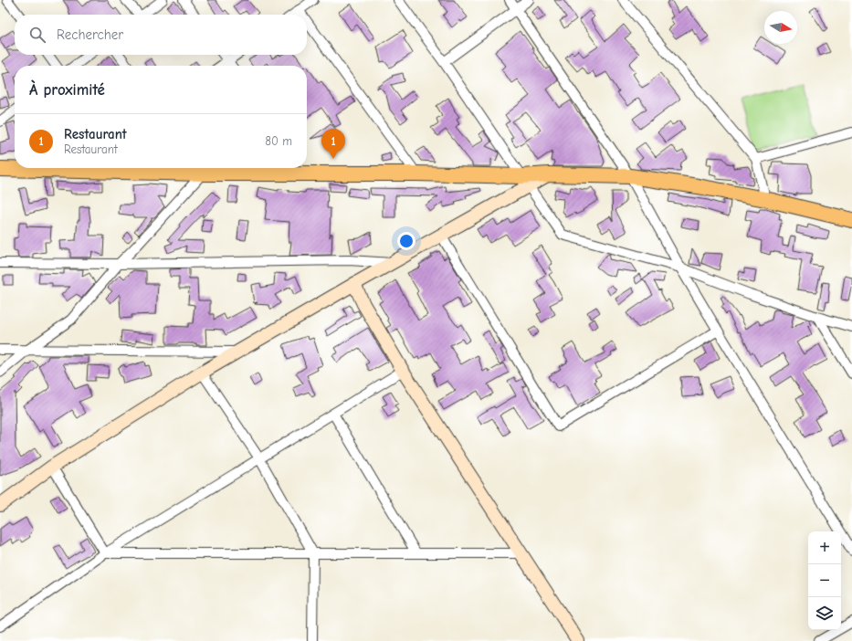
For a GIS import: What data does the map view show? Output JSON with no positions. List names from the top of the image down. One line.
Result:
{"north":"right","page":{"search":"Rechercher","heading":"À proximité","list":[{"mark":"1","name":"Restaurant","note":"Restaurant","value":"80 m"}],"pins":"1","map_buttons":["+","−"]}}
